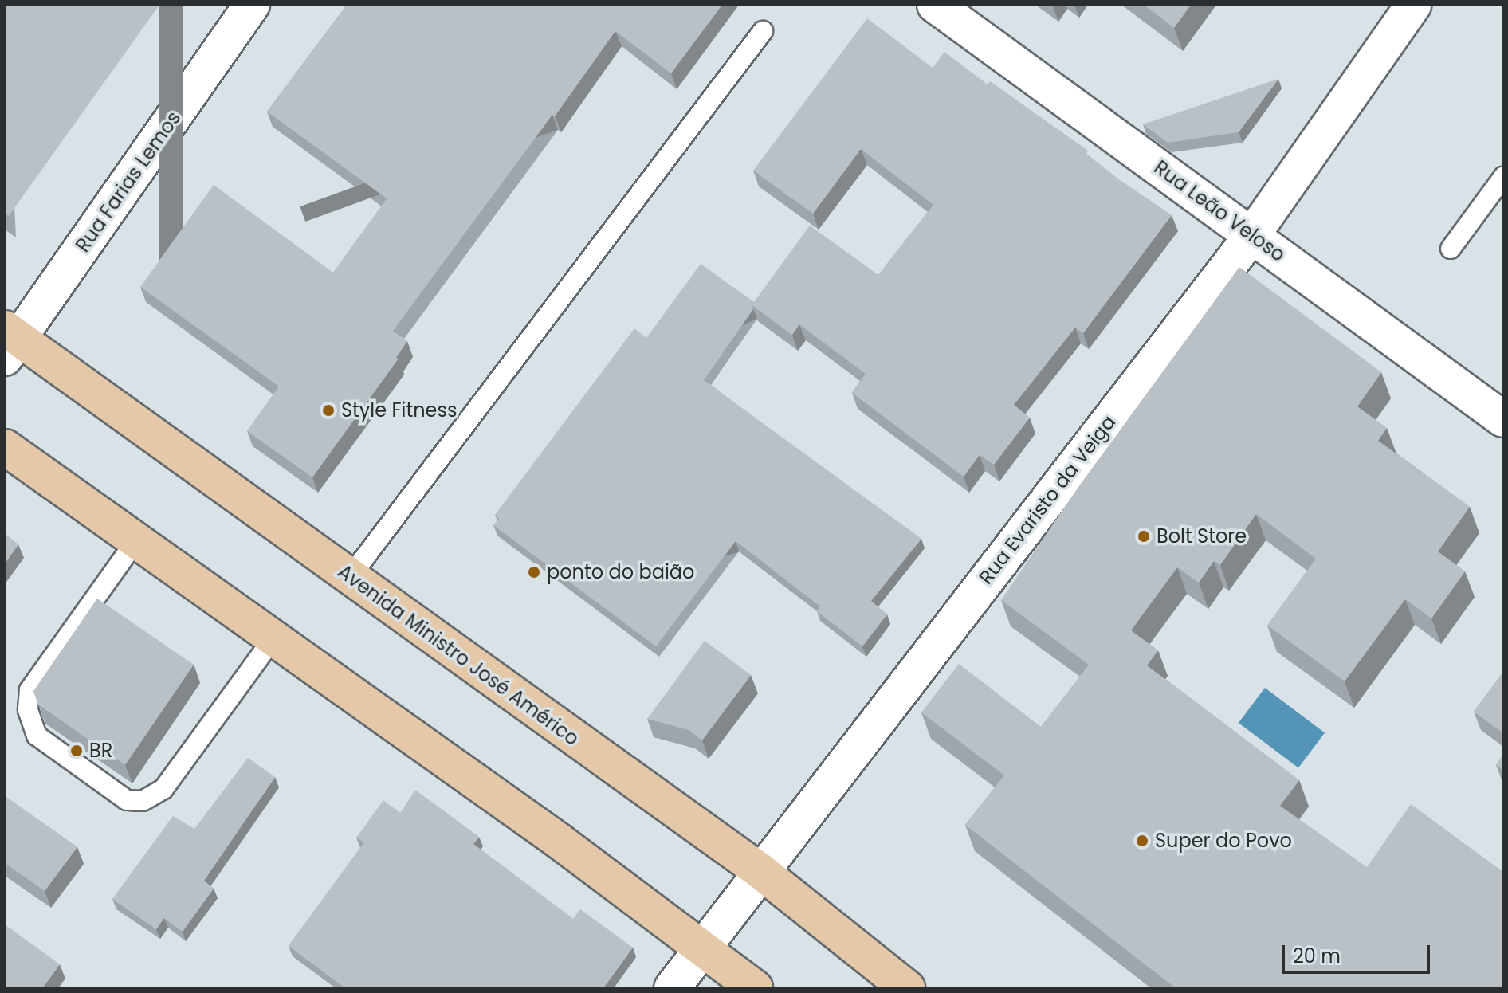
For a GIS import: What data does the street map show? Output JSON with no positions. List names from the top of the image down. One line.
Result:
{"streets":{"main road":["Avenida Ministro José Américo"],"street":["Rua Farias Lemos","Rua Leão Veloso","Rua Evaristo da Veiga"]},"crossings":[["Rua Farias Lemos","Avenida Ministro José Américo"],["Rua Leão Veloso","Rua Evaristo da Veiga"],["Rua Evaristo da Veiga","Avenida Ministro José Américo"]],"places":["Style Fitness","Bolt Store","ponto do baião","BR","Super do Povo"],"scale_bar":"20 m"}
